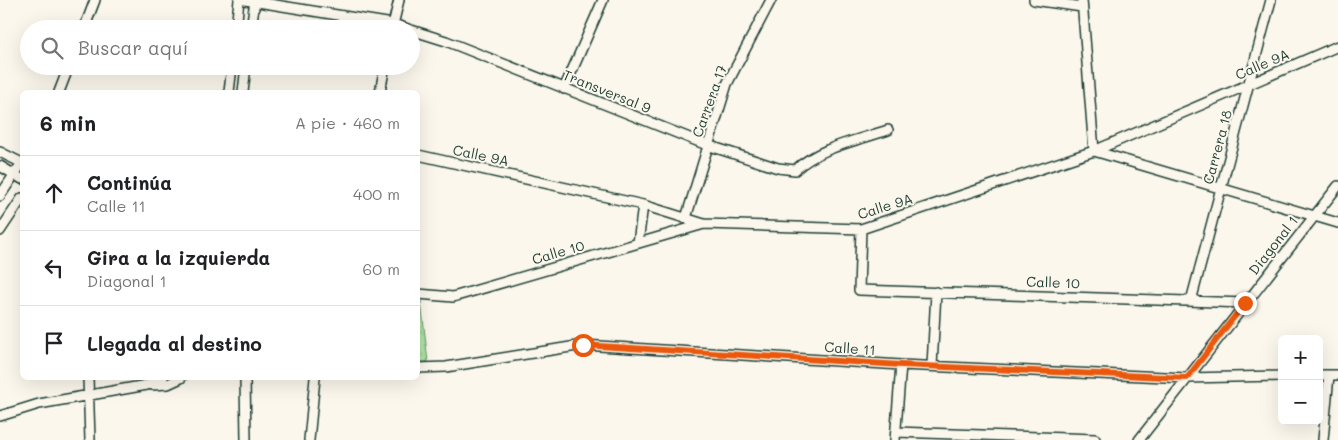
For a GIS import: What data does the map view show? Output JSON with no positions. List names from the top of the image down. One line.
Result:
{"streets":{"street":["Calle 9A","Transversal 9","Carrera 17","Carrera 18","Diagonal 1","Calle 10","Calle 11"]},"crossings":[["Calle 9A","Carrera 17"],["Calle 9A","Carrera 18"],["Calle 9A","Calle 10"],["Transversal 9","Carrera 17"],["Carrera 18","Calle 10"],["Diagonal 1","Calle 10"],["Diagonal 1","Calle 11"]],"page":{"search":"Buscar aquí","heading":["6 min","A pie · 460 m"],"list":[["Continúa","Calle 11","400 m"],["Gira a la izquierda","Diagonal 1","60 m"],"Llegada al destino"],"map_buttons":["+","−"]}}
